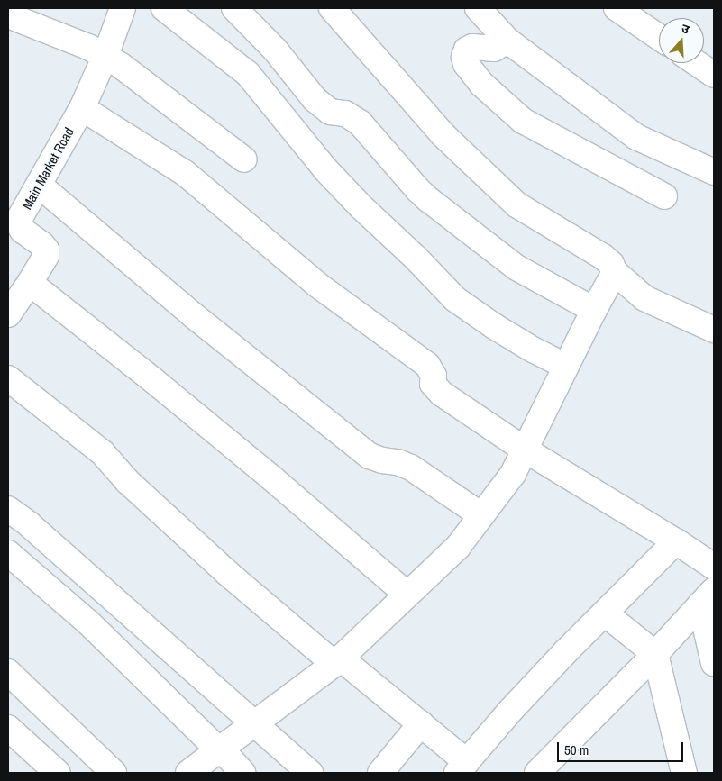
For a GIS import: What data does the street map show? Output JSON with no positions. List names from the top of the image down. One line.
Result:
{"streets":{"street":["Main Market Road"]},"scale_bar":"50 m","north":"top"}
